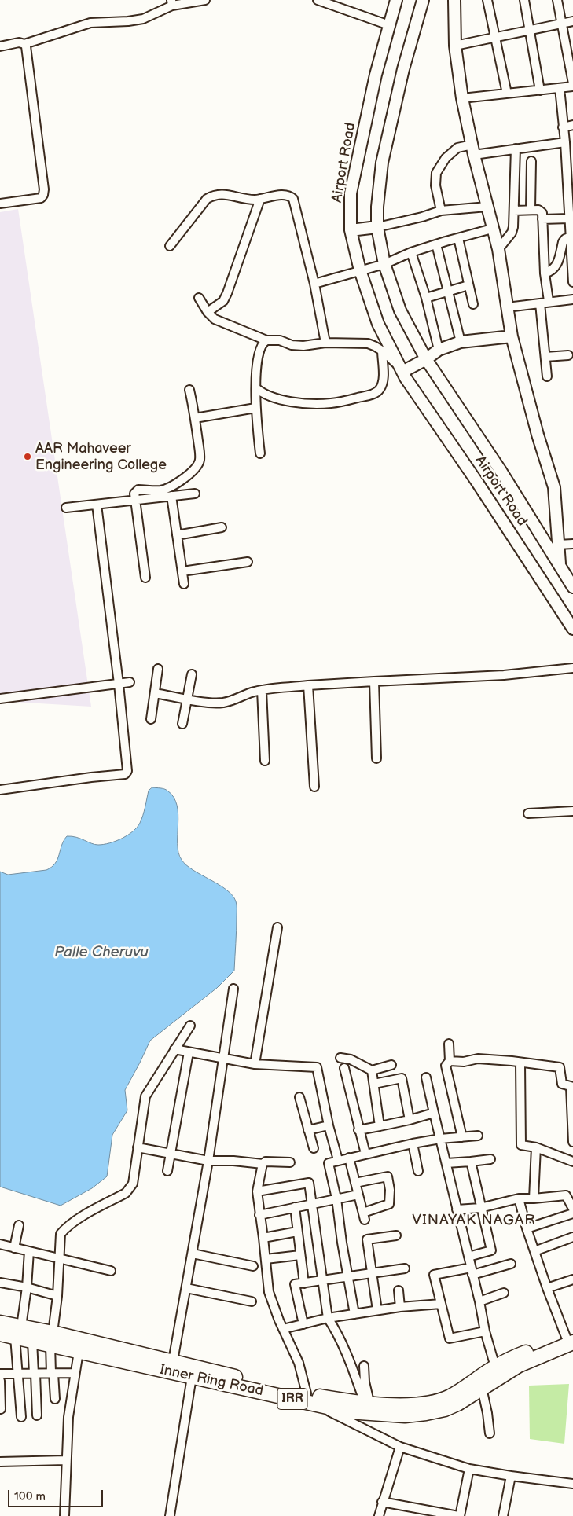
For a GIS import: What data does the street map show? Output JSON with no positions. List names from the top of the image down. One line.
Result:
{"streets":{"highway":["Inner Ring Road","IRR"],"main road":["Airport Road"]},"districts":["VINAYAK NAGAR"],"water":["Palle Cheruvu"],"places":["AAR Mahaveer Engineering College"],"scale_bar":"100 m"}
